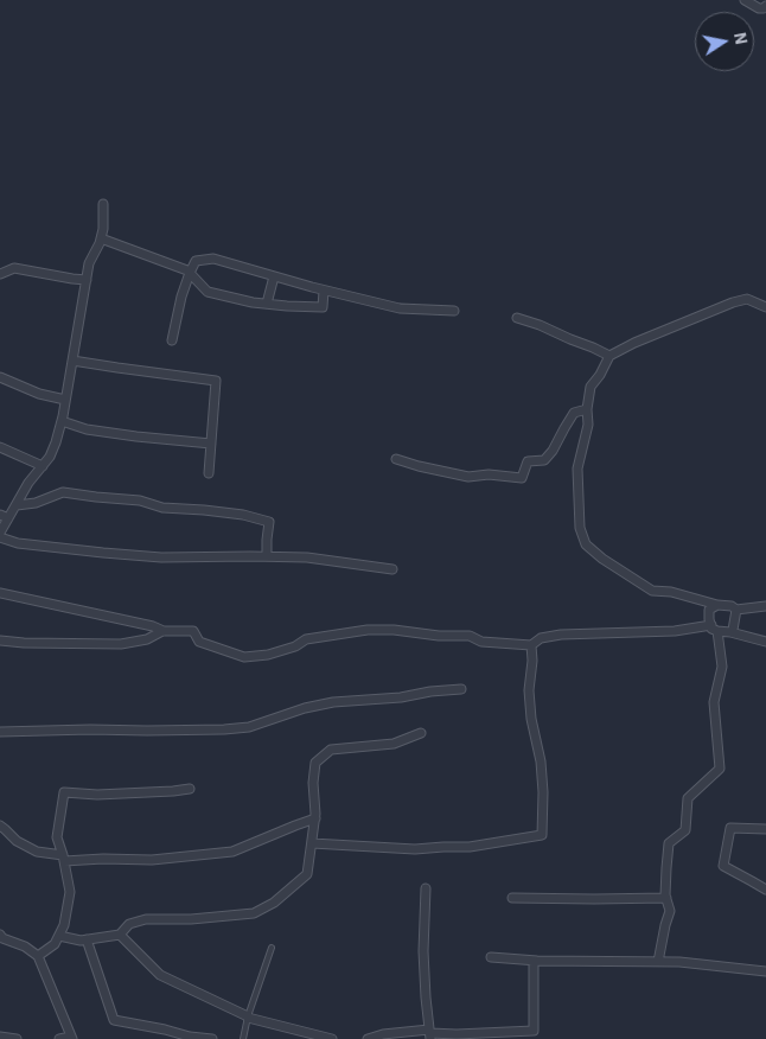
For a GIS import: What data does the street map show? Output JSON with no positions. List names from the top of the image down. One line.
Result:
{"north":"right"}
